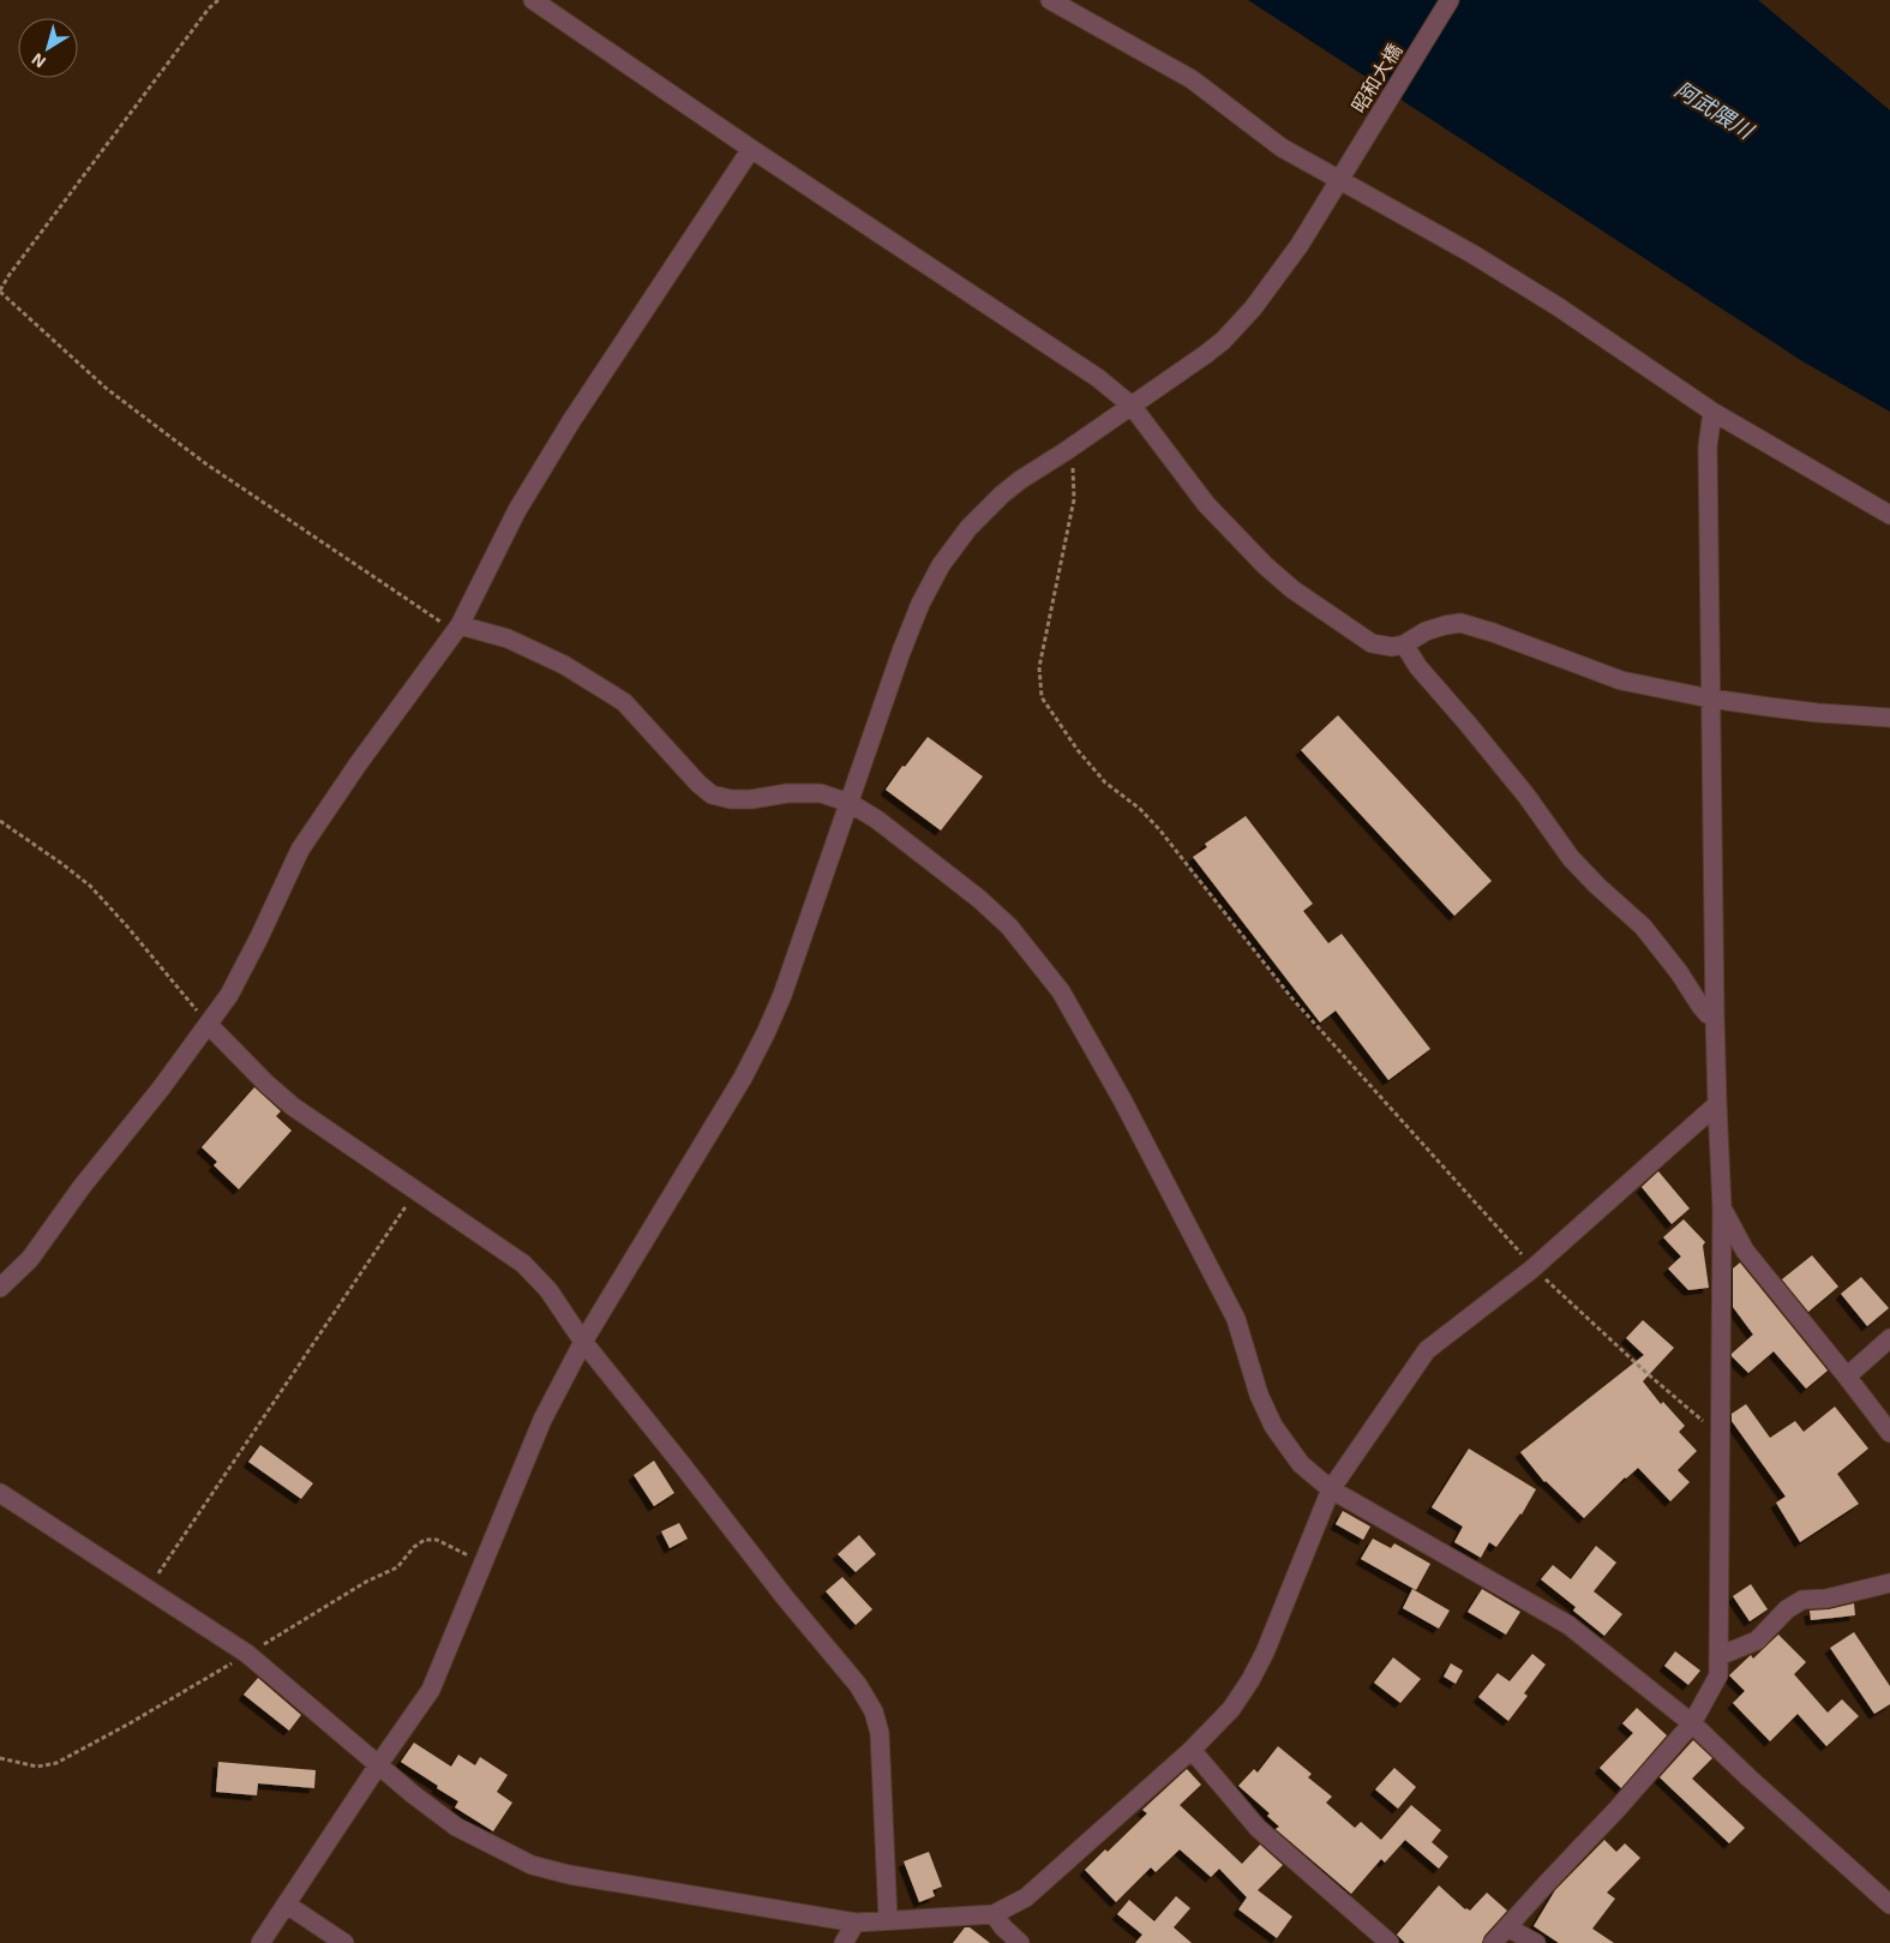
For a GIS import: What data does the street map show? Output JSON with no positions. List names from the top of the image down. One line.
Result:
{"streets":{"street":["昭和大橋"]},"water":["阿武隈川"],"north":"bottom left"}
